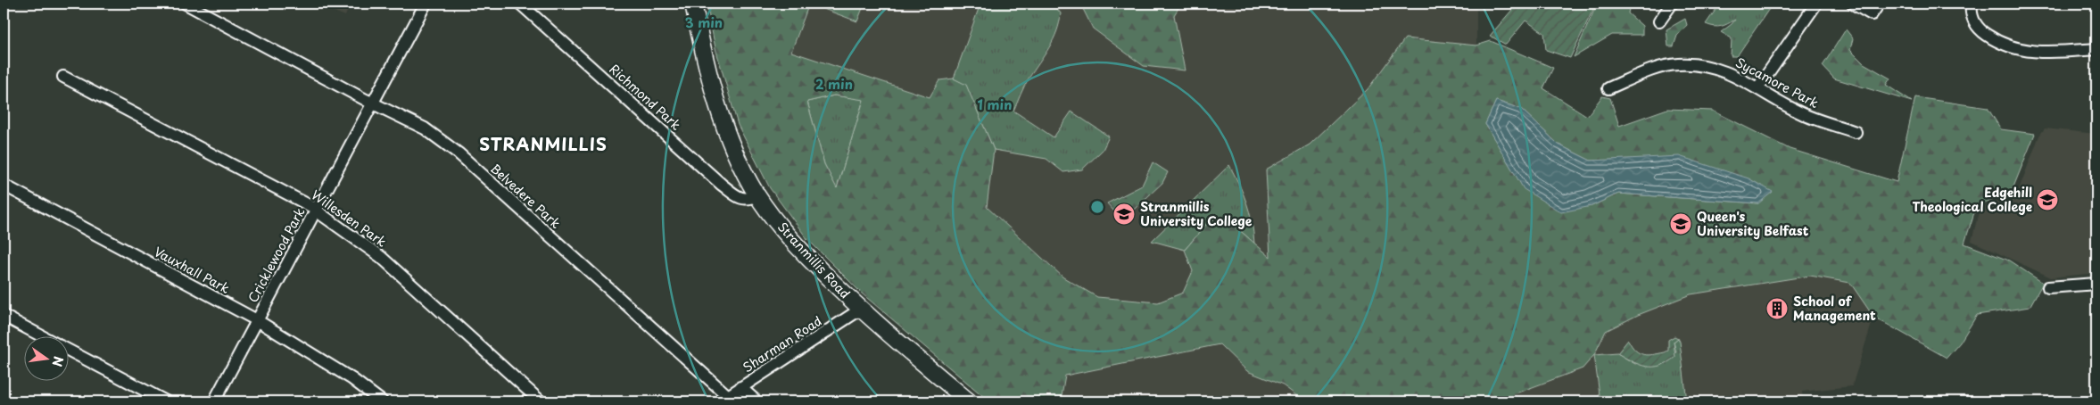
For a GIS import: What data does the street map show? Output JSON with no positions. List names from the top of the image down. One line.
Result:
{"streets":{"street":["Sycamore Park","Richmond Park","Belvedere Park","Willesden Park","Cricklewood Park","Stranmillis Road","Vauxhall Park","Sharman Road"]},"crossings":[["Richmond Park","Stranmillis Road"],["Belvedere Park","Cricklewood Park"],["Belvedere Park","Sharman Road"],["Willesden Park","Cricklewood Park"],["Cricklewood Park","Vauxhall Park"],["Stranmillis Road","Sharman Road"]],"districts":["STRANMILLIS"],"places":{"school or university":["Edgehill Theological College","Stranmillis University College","Queen's University Belfast"],"building":["School of Management"]},"north":"right","rings":["3 min","2 min","1 min"]}
